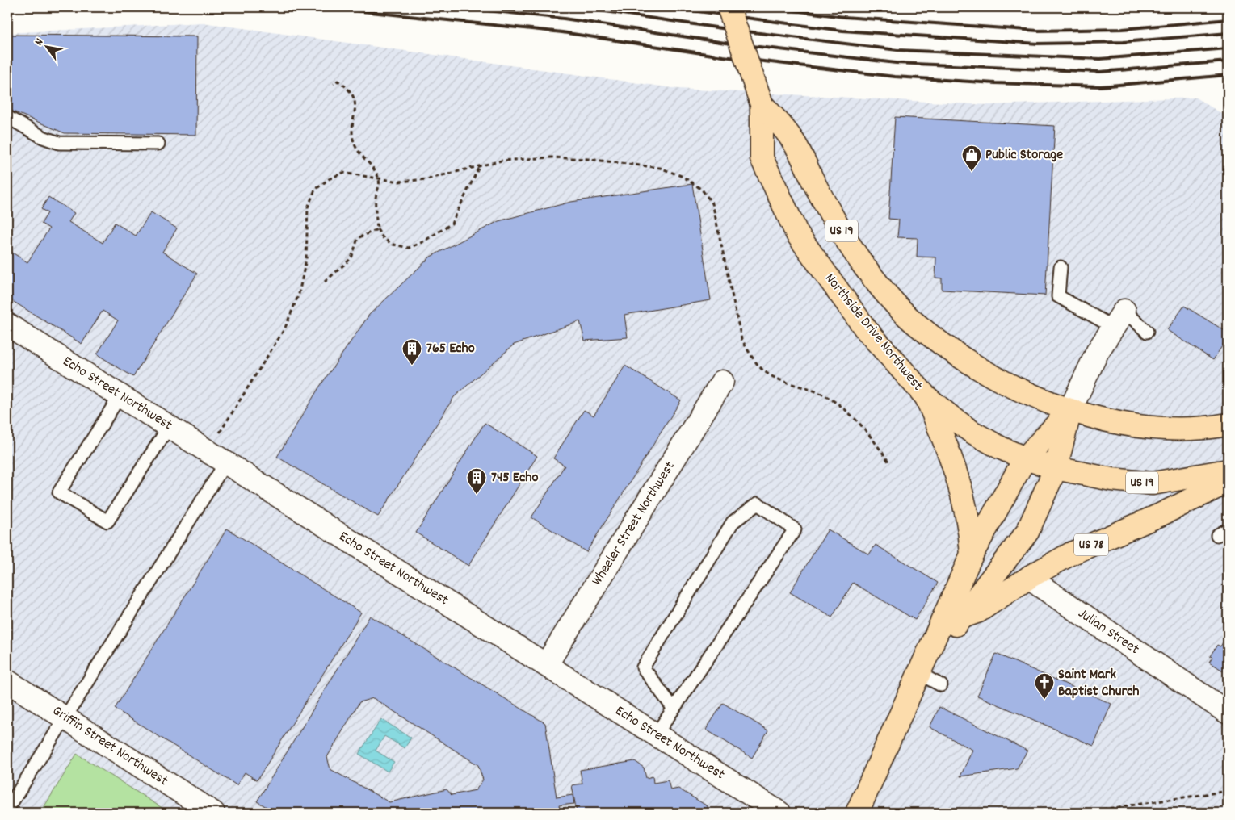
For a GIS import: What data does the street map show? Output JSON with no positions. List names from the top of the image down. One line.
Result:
{"streets":{"main road":["US 19","Northside Drive Northwest","US 78"],"street":["Echo Street Northwest","Wheeler Street Northwest","Julian Street","Griffin Street Northwest"]},"crossings":[["Echo Street Northwest","Wheeler Street Northwest"],["US 78","Julian Street"]],"places":{"shop":["Public Storage"],"building":["765 Echo","745 Echo"],"church":["Saint Mark Baptist Church"]},"north":"top left"}
